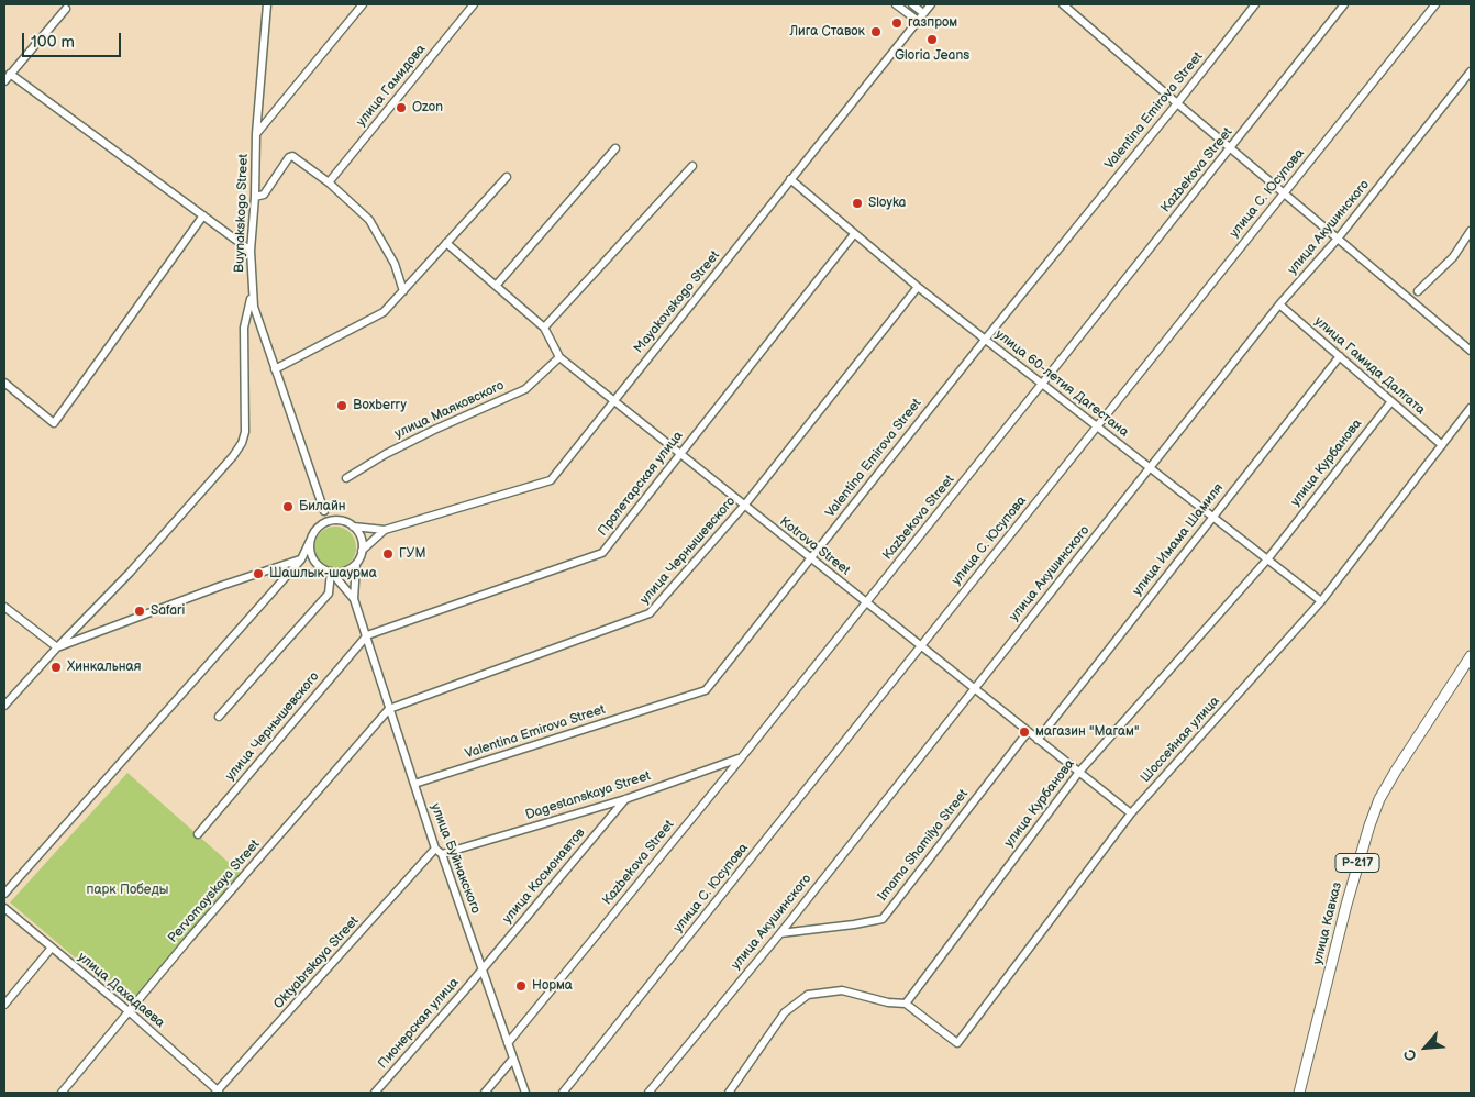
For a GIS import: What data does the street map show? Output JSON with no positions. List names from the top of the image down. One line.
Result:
{"streets":{"highway":["Р-217","улица Кавказ"],"street":["улица Гамидова","Valentina Emirova Street","Kazbekova Street","улица С. Юсупова","Buynakskogo Street","улица Акушинского","Mayakovskogo Street","улица Гамида Далгата","улица 60-летия Дагестана","улица Маяковского","улица Курбанова","Пролетарская улица","улица Имама Шамиля","Kotrova Street","улица Чернышевского","Шоссейная улица","Dagestanskaya Street","Imama Shamilya Street","улица Буйнакского","улица Космонавтов","Pervomayskaya Street","Oktyabrskaya Street","улица Дахадаева","Пионерская улица"]},"crossings":[["Valentina Emirova Street","улица 60-летия Дагестана"],["Valentina Emirova Street","Kotrova Street"],["Valentina Emirova Street","улица Буйнакского"],["Kazbekova Street","улица 60-летия Дагестана"],["Kazbekova Street","Kotrova Street"],["Kazbekova Street","Dagestanskaya Street"],["Kazbekova Street","улица Буйнакского"],["улица С. Юсупова","улица 60-летия Дагестана"],["улица С. Юсупова","Kotrova Street"],["улица Акушинского","улица Гамида Далгата"],["улица Акушинского","улица 60-летия Дагестана"],["улица Акушинского","Kotrova Street"],["улица Акушинского","Imama Shamilya Street"],["Mayakovskogo Street","улица 60-летия Дагестана"],["Mayakovskogo Street","Kotrova Street"],["улица Гамида Далгата","улица Курбанова"],["улица Гамида Далгата","улица Имама Шамиля"],["улица Гамида Далгата","Шоссейная улица"],["улица 60-летия Дагестана","улица Курбанова"],["улица 60-летия Дагестана","Пролетарская улица"],["улица 60-летия Дагестана","улица Имама Шамиля"],["улица 60-летия Дагестана","улица Чернышевского"],["улица 60-летия Дагестана","Шоссейная улица"],["улица Маяковского","Kotrova Street"],["улица Курбанова","Kotrova Street"],["улица Курбанова","Шоссейная улица"],["Пролетарская улица","Kotrova Street"],["Пролетарская улица","улица Чернышевского"],["Пролетарская улица","улица Буйнакского"],["улица Имама Шамиля","Kotrova Street"],["Kotrova Street","улица Чернышевского"],["Kotrova Street","Шоссейная улица"],["Kotrova Street","Imama Shamilya Street"],["улица Чернышевского","улица Буйнакского"],["улица Чернышевского","Pervomayskaya Street"],["Dagestanskaya Street","улица Буйнакского"],["Dagestanskaya Street","улица Космонавтов"],["улица Буйнакского","улица Космонавтов"],["улица Буйнакского","Pervomayskaya Street"],["улица Буйнакского","Oktyabrskaya Street"],["улица Буйнакского","Пионерская улица"],["улица Космонавтов","Пионерская улица"],["Pervomayskaya Street","улица Дахадаева"],["Oktyabrskaya Street","улица Дахадаева"]],"parks":["парк Победы"],"places":["газпром","Лига Ставок","Gloria Jeans","Ozon","Sloyka","Boxberry","Билайн","ГУМ","Шашлык-шаурма","Safari","Хинкальная","магазин \"Магам\"","Норма"],"scale_bar":"100 m","north":"bottom left"}
